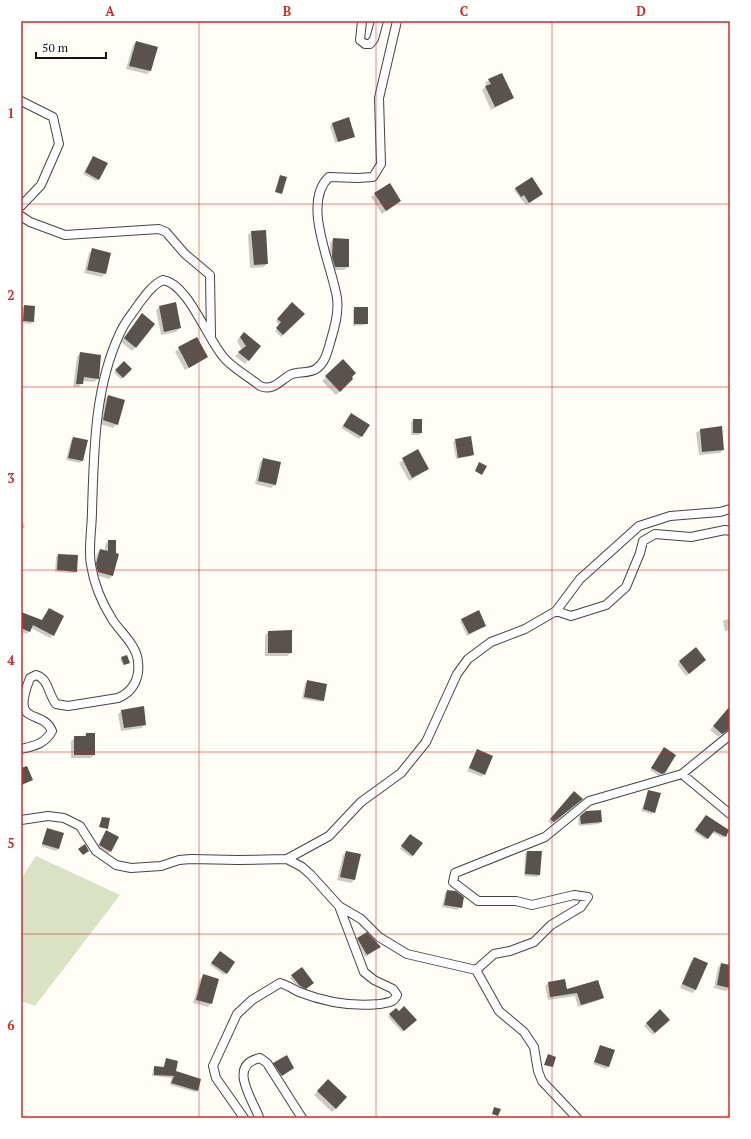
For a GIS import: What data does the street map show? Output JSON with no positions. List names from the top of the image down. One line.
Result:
{"scale_bar":"50 m","grid":{"columns":["A","B","C","D"],"rows":["1","2","3","4","5","6"]}}
